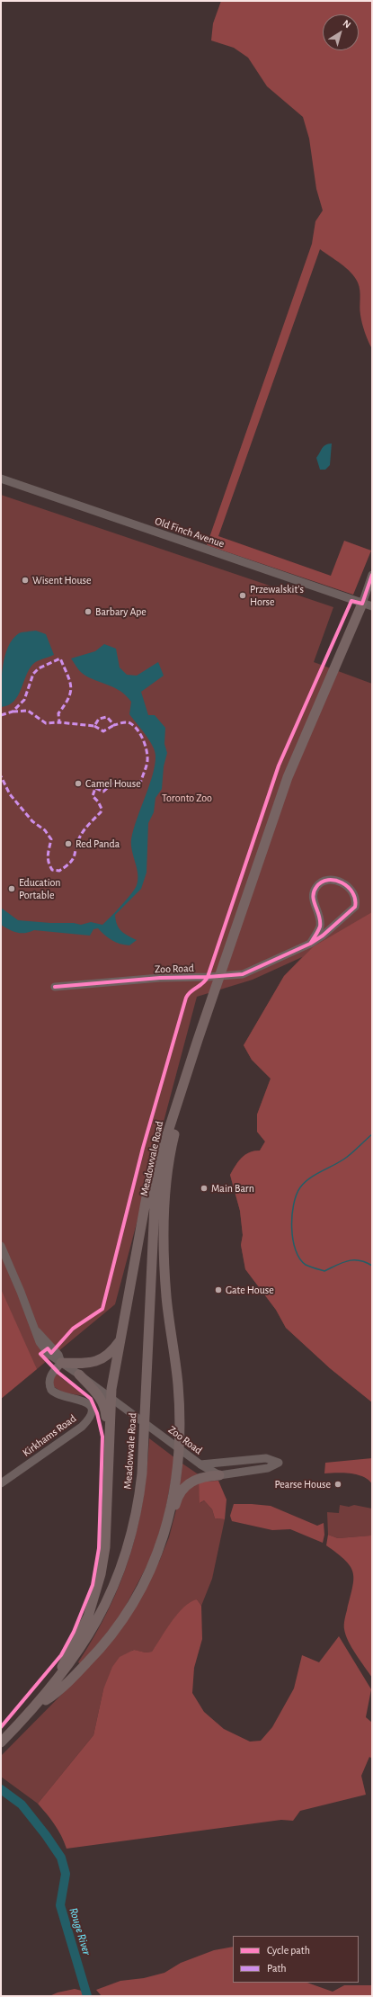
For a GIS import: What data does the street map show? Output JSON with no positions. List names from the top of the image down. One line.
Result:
{"streets":{"main road":["Meadowvale Road"],"street":["Old Finch Avenue","Zoo Road","Kirkhams Road"]},"crossings":[["Old Finch Avenue","Meadowvale Road"],["Zoo Road","Meadowvale Road"],["Zoo Road","Kirkhams Road"]],"water":["Rouge River"],"parks":["Toronto Zoo"],"places":["Wisent House","Przewalskit's Horse","Barbary Ape","Camel House","Red Panda","Education Portable","Main Barn","Gate House","Pearse House"],"legend":["Cycle path","Path"],"north":"top right"}
